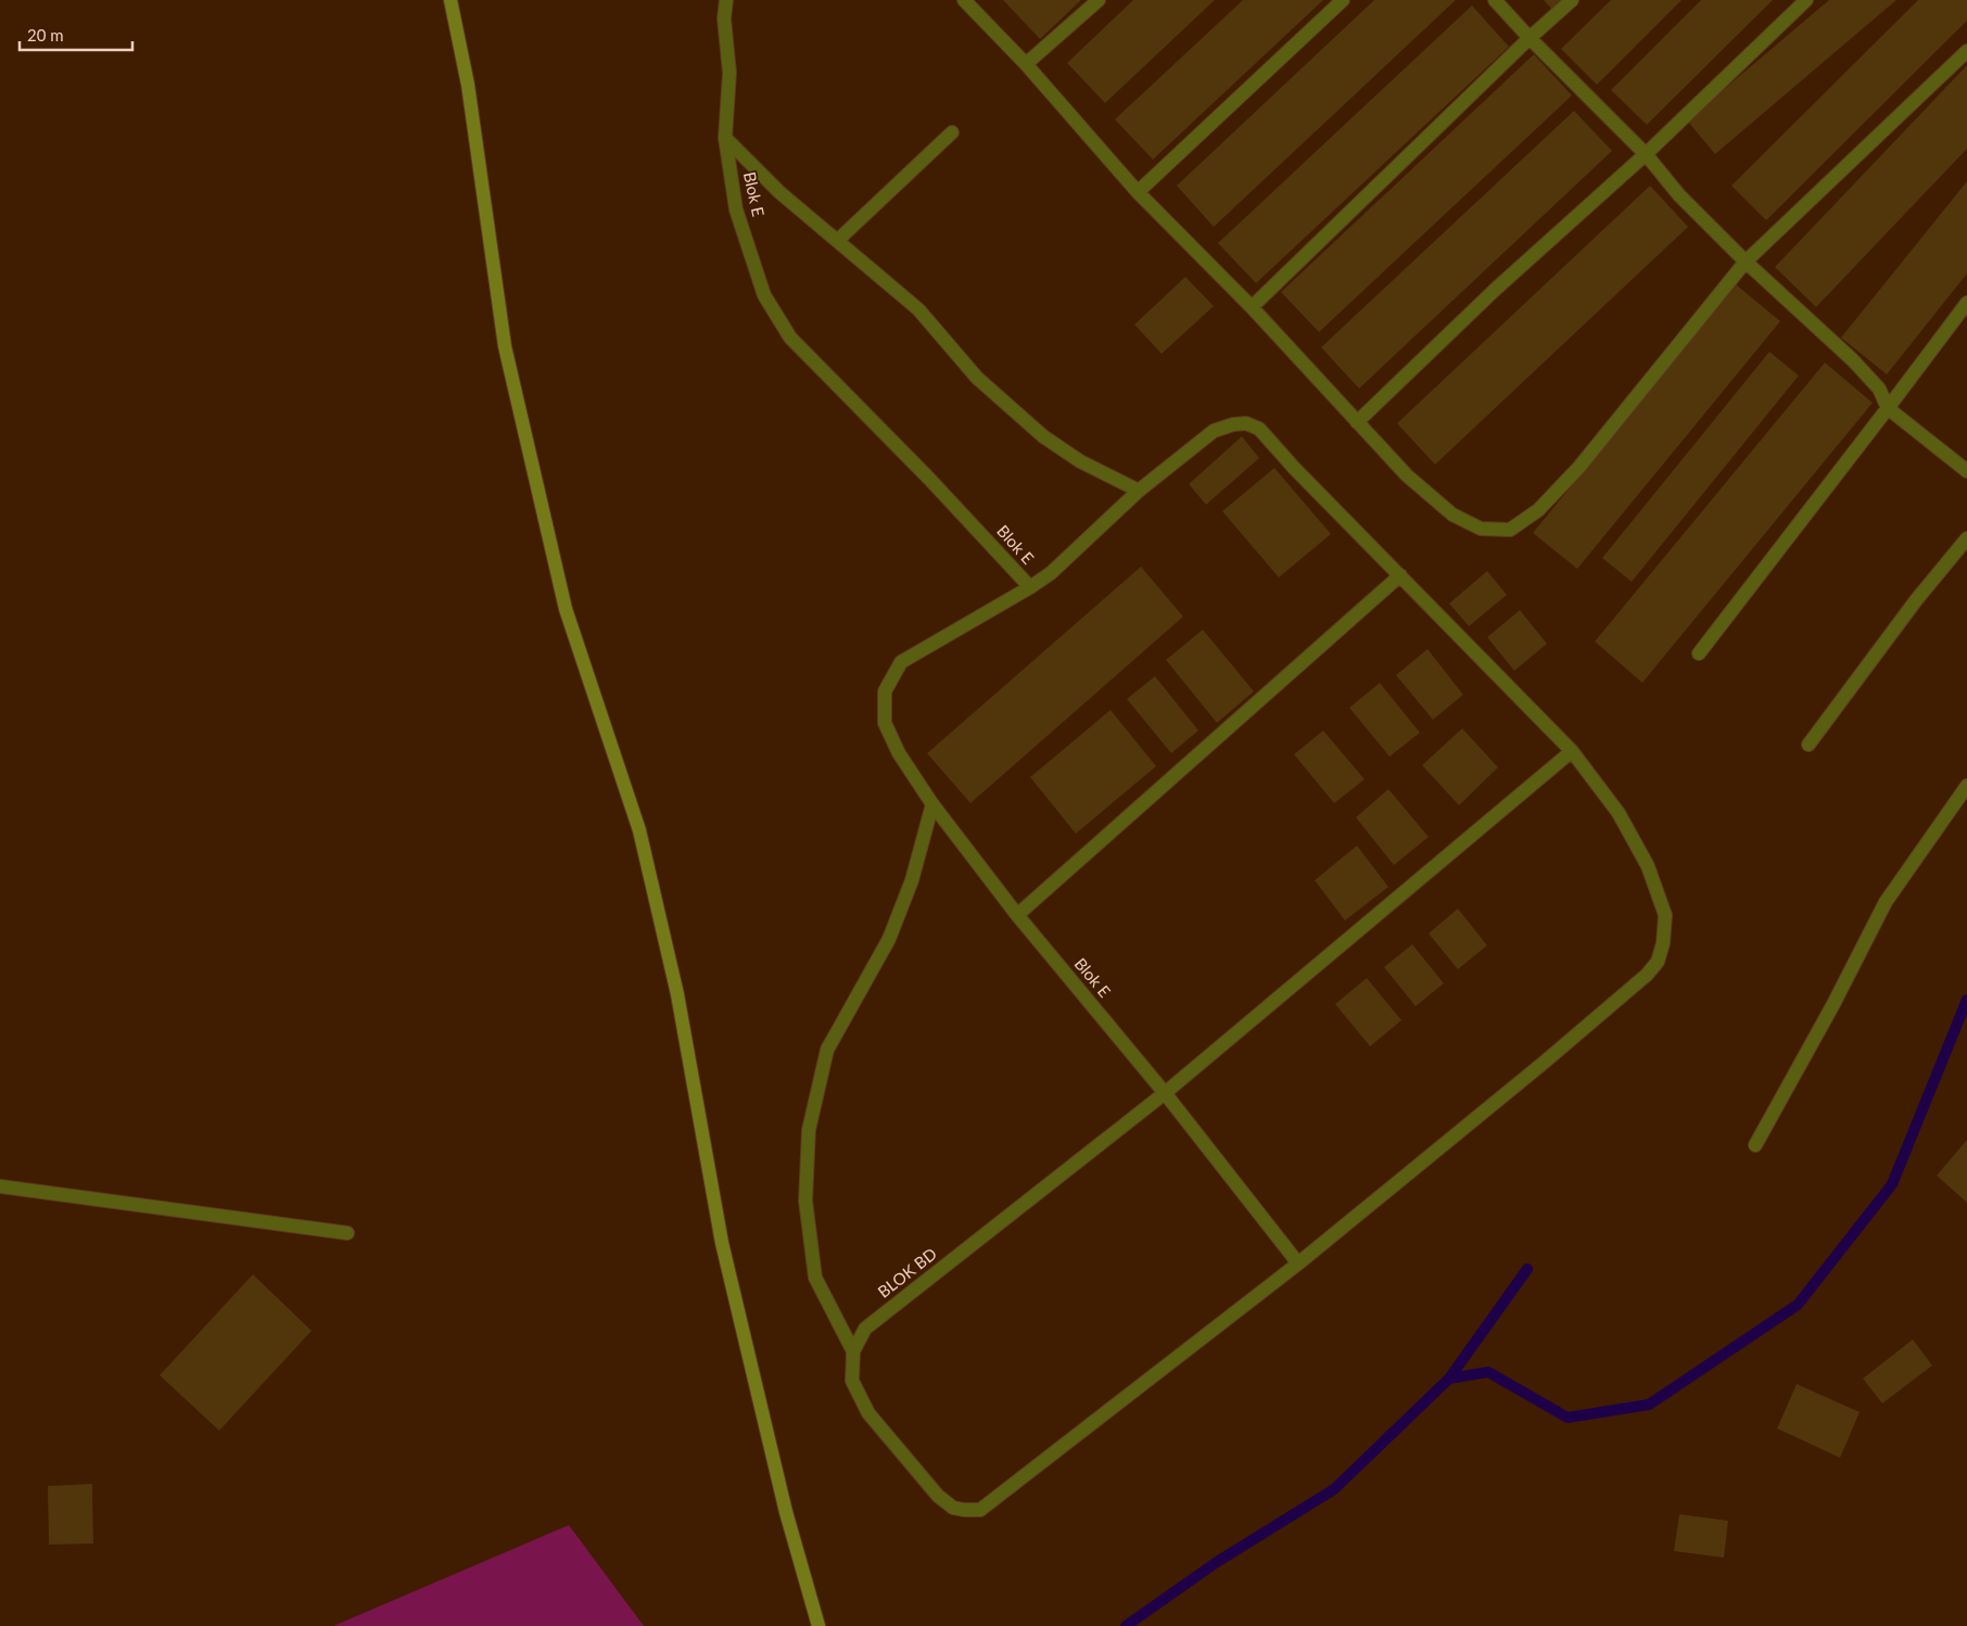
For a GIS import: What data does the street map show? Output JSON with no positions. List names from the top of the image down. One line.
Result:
{"streets":{"street":["Blok E","BLOK BD"]},"crossings":[["Blok E","BLOK BD"]],"scale_bar":"20 m"}
